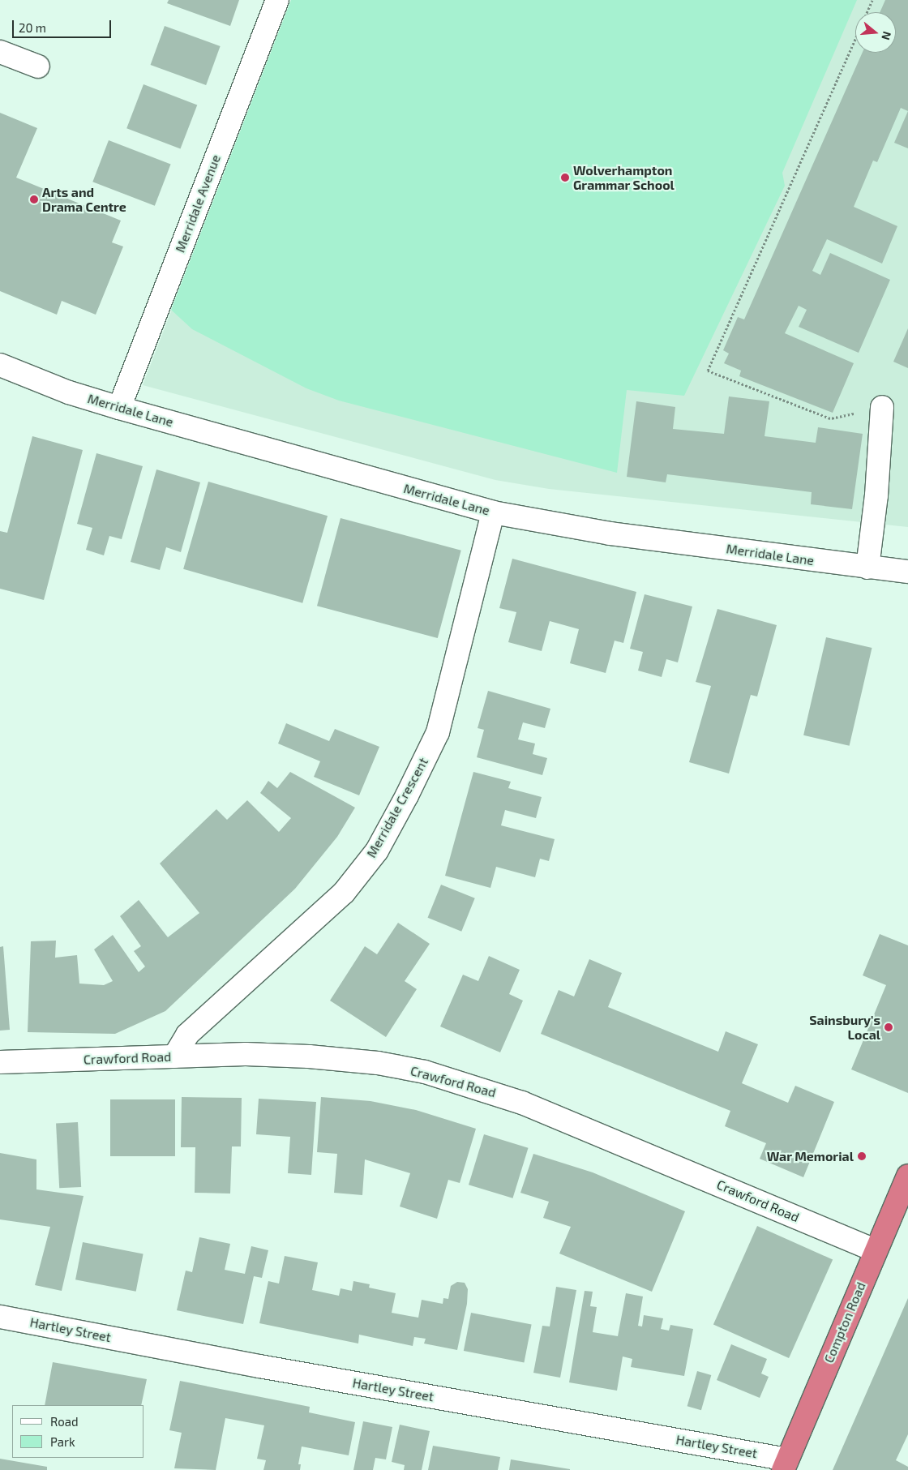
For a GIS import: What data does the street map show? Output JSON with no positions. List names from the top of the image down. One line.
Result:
{"streets":{"highway":["Compton Road"],"street":["Merridale Avenue","Merridale Lane","Merridale Crescent","Crawford Road","Hartley Street"]},"crossings":[["Merridale Avenue","Merridale Lane"],["Merridale Lane","Merridale Crescent"],["Merridale Crescent","Crawford Road"],["Crawford Road","Compton Road"],["Compton Road","Hartley Street"]],"places":["Wolverhampton Grammar School","Arts and Drama Centre","Sainsbury's Local","War Memorial"],"legend":["Road","Park"],"scale_bar":"20 m","north":"right"}
